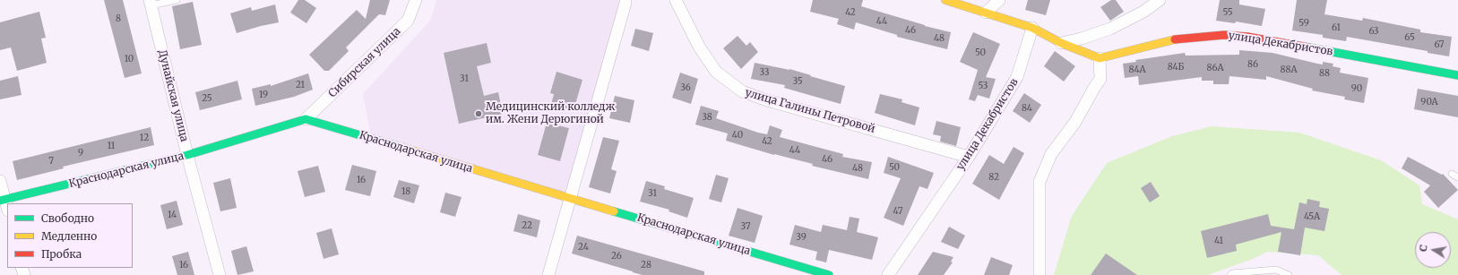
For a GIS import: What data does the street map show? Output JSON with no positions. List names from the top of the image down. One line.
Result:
{"streets":{"street":["улица Декабристов","Сибирская улица","Дунайская улица","улица Галины Петровой","Краснодарская улица"]},"crossings":[["улица Декабристов","улица Галины Петровой"],["Сибирская улица","Краснодарская улица"],["Дунайская улица","Краснодарская улица"]],"places":["Медицинский колледж им. Жени Дерюгиной"],"house_numbers":["42","55","8","44","59","61","46","63","65","48","67","50","10","86","84Б","86А","84А","88А","33","88","31","35","21","53","36","90","19","25","90А","84","38","40","12","42","11","44","9","46","7","50","48","82","16","18","31","47","14","45А","22","37","39","41","24","26","16","28"],"legend":["Свободно","Медленно","Пробка"],"north":"left"}
